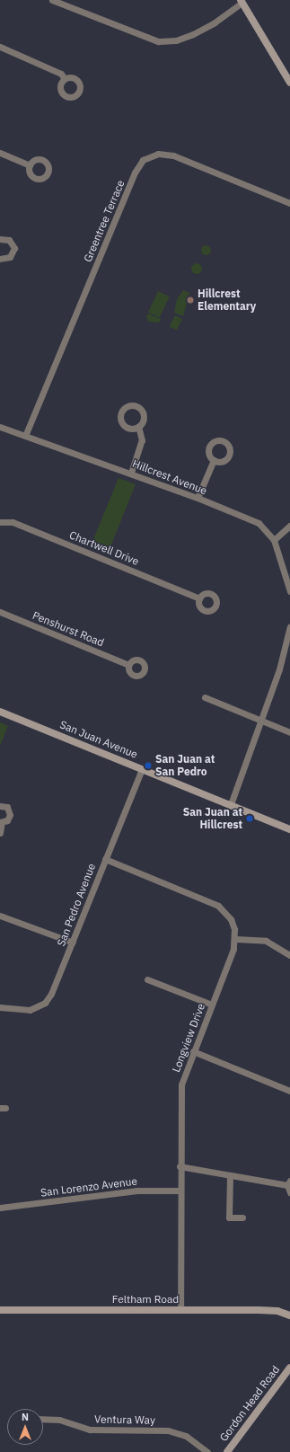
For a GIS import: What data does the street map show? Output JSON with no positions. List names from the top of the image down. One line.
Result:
{"streets":{"street":["Greentree Terrace","Hillcrest Avenue","Chartwell Drive","Penshurst Road","San Juan Avenue","San Pedro Avenue","Longview Drive","San Lorenzo Avenue","Feltham Road","Gordon Head Road","Ventura Way"]},"crossings":[["Greentree Terrace","Hillcrest Avenue"],["San Juan Avenue","San Pedro Avenue"],["Longview Drive","San Lorenzo Avenue"],["Longview Drive","Feltham Road"]],"places":["Hillcrest Elementary","San Juan at San Pedro","San Juan at Hillcrest"],"north":"top"}
